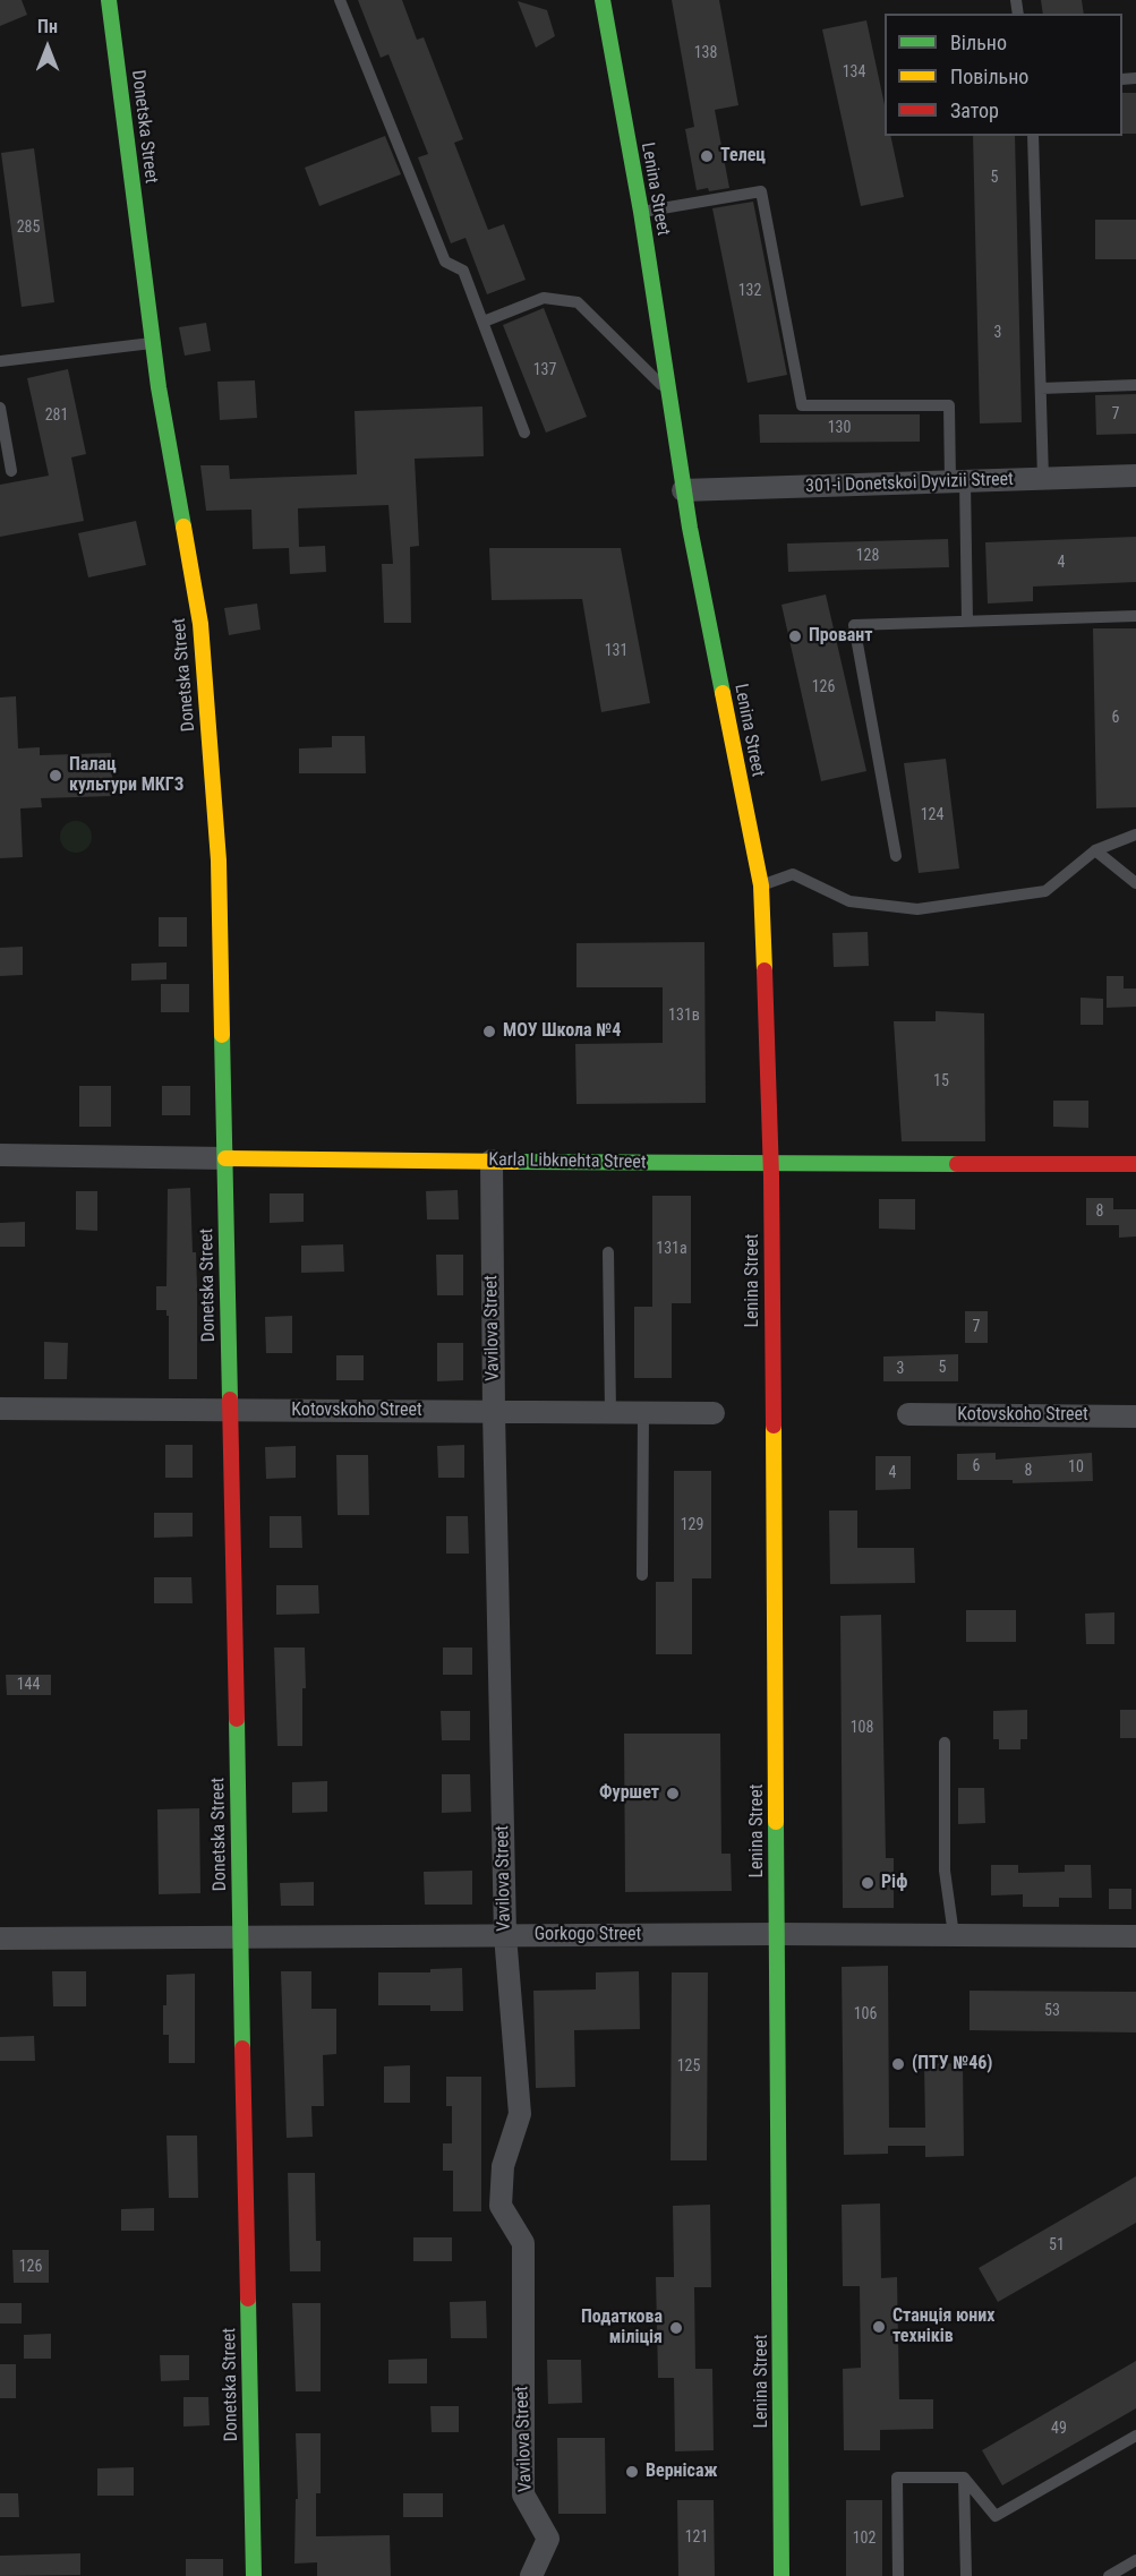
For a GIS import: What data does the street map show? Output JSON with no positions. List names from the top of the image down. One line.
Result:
{"streets":{"street":["Donetska Street","Lenina Street","301-i Donetskoi Dyvizii Street","Karla Libknehta Street","Vavilova Street","Kotovskoho Street","Gorkogo Street"]},"crossings":[["Donetska Street","Karla Libknehta Street"],["Donetska Street","Kotovskoho Street"],["Donetska Street","Gorkogo Street"],["Lenina Street","301-i Donetskoi Dyvizii Street"],["Lenina Street","Karla Libknehta Street"],["Lenina Street","Gorkogo Street"],["Karla Libknehta Street","Vavilova Street"],["Vavilova Street","Kotovskoho Street"],["Vavilova Street","Gorkogo Street"]],"places":["Телец","Провант","Палац культури МКГЗ","МОУ Школа №4","Фуршет","Ріф","(ПТУ №46)","Станція юних техніків","Податкова міліція","Вернісаж"],"house_numbers":["138","134","5","285","132","3","137","7","281","130","128","4","131","126","6","124","131в","15","8","131а","7","5","3","6","10","8","4","129","144","108","53","106","125","51","126","49","121","102"],"legend":["Вільно","Повільно","Затор"],"north":"top"}
